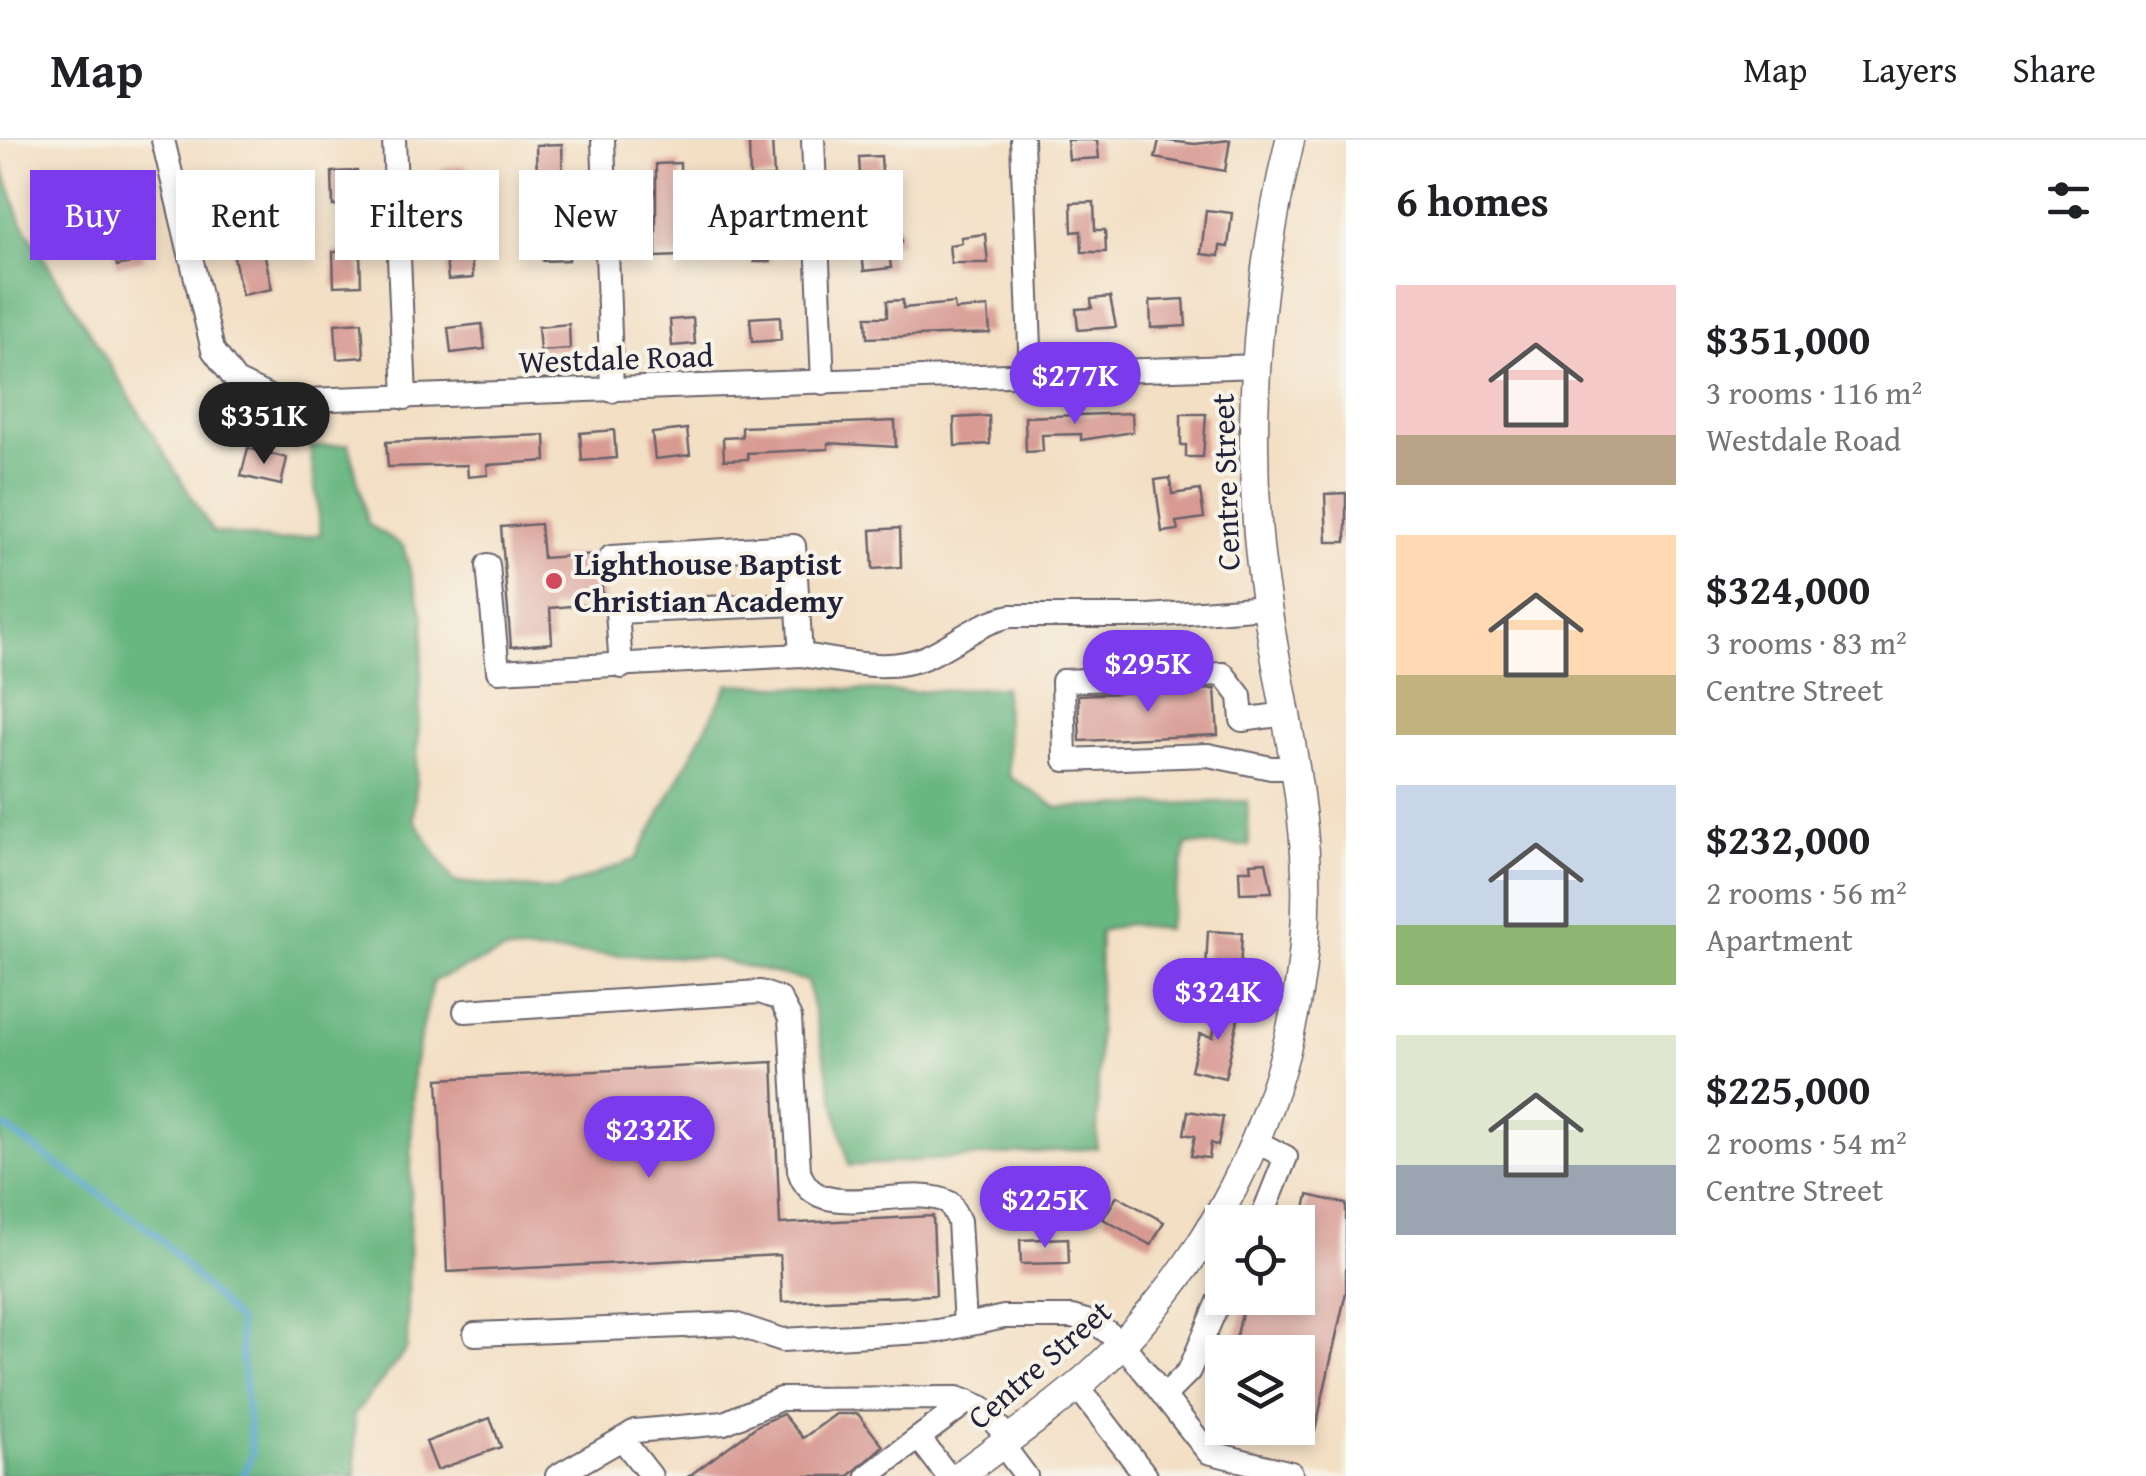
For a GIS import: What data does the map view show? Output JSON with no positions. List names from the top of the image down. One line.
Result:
{"streets":{"main road":["Centre Street"],"street":["Westdale Road"]},"crossings":[["Westdale Road","Centre Street"]],"places":["Lighthouse Baptist Christian Academy"],"page":{"header":"Map","nav":["Map","Layers","Share"],"heading":"6 homes","chip":["Buy","Rent","Filters","New","Apartment"],"list":[{"name":"$351,000","note":"3 rooms · 116 m² · Westdale Road"},{"name":"$324,000","note":"3 rooms · 83 m² · Centre Street"},{"name":"$232,000","note":"2 rooms · 56 m² · Apartment"},{"name":"$225,000","note":"2 rooms · 54 m² · Centre Street"}],"price":["$277K","$351K","$295K","$324K","$232K","$225K"]}}
